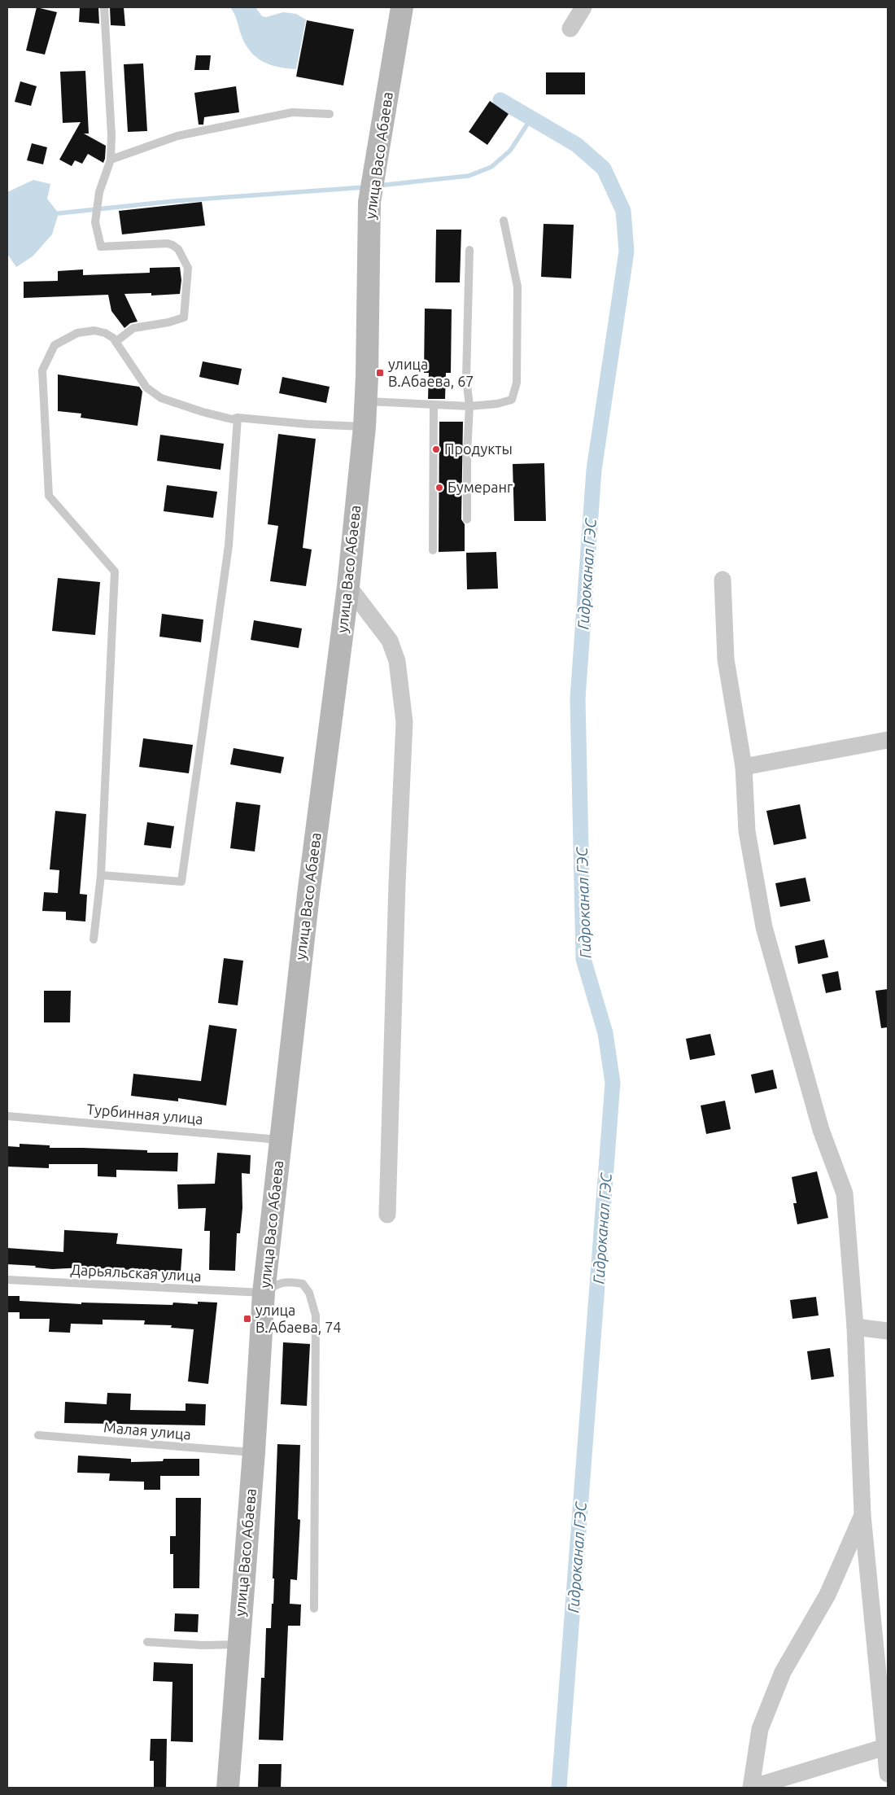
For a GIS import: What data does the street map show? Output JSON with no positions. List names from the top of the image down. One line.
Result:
{"streets":{"main road":["улица Васо Абаева"],"lane":["Турбинная улица","Дарьяльская улица","Малая улица"]},"crossings":[["улица Васо Абаева","Турбинная улица"],["улица Васо Абаева","Дарьяльская улица"],["улица Васо Абаева","Малая улица"]],"water":["Гидроканал ГЭС"],"places":{"transit":["улица В.Абаева, 67","улица В.Абаева, 74"],"other":["Продукты","Бумеранг"]}}
